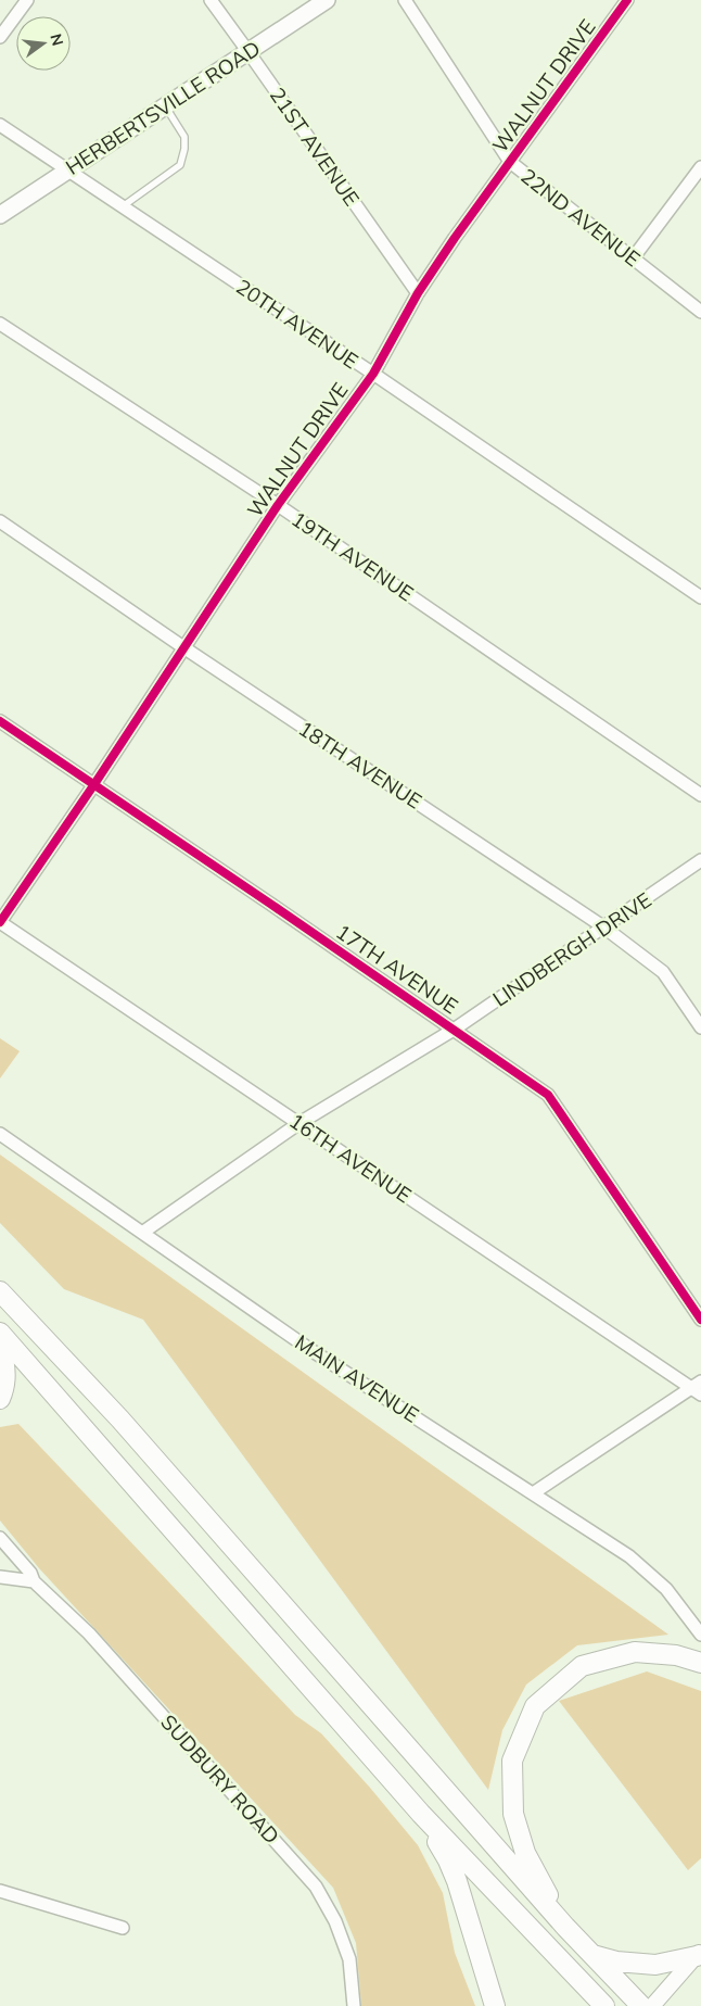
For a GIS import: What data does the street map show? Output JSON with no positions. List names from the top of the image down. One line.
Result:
{"streets":{"main road":["HERBERTSVILLE ROAD"],"street":["WALNUT DRIVE","21ST AVENUE","22ND AVENUE","20TH AVENUE","19TH AVENUE","18TH AVENUE","LINDBERGH DRIVE","17TH AVENUE","16TH AVENUE","MAIN AVENUE","SUDBURY ROAD"]},"crossings":[["WALNUT DRIVE","21ST AVENUE"],["WALNUT DRIVE","22ND AVENUE"],["WALNUT DRIVE","20TH AVENUE"],["WALNUT DRIVE","19TH AVENUE"],["WALNUT DRIVE","18TH AVENUE"],["WALNUT DRIVE","17TH AVENUE"],["WALNUT DRIVE","16TH AVENUE"],["HERBERTSVILLE ROAD","21ST AVENUE"],["HERBERTSVILLE ROAD","20TH AVENUE"],["18TH AVENUE","LINDBERGH DRIVE"],["LINDBERGH DRIVE","17TH AVENUE"],["LINDBERGH DRIVE","16TH AVENUE"],["LINDBERGH DRIVE","MAIN AVENUE"]],"north":"right"}
